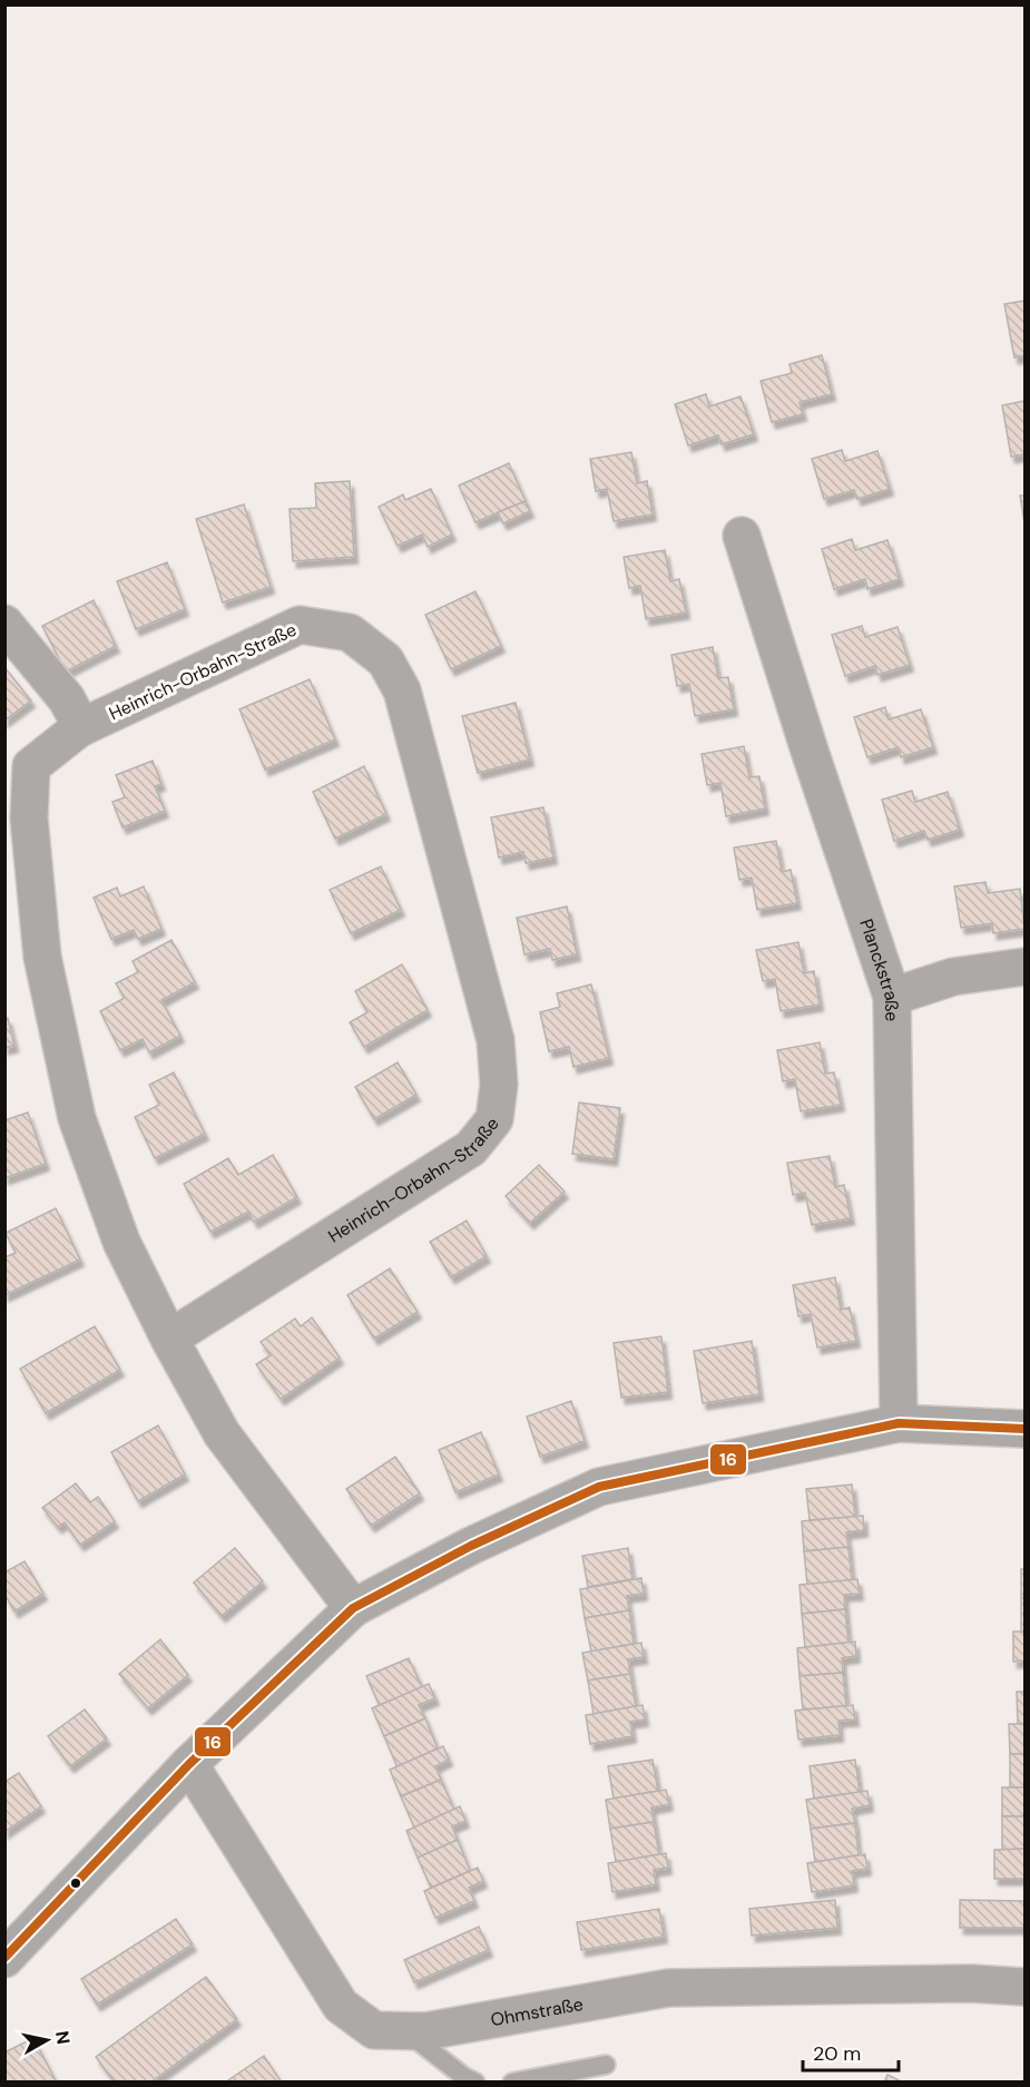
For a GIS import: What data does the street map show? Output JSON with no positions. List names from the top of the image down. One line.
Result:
{"streets":{"street":["Heinrich-Orbahn-Straße","Planckstraße","Ohmstraße"]},"lines":["transit line 16"],"scale_bar":"20 m","north":"right"}
